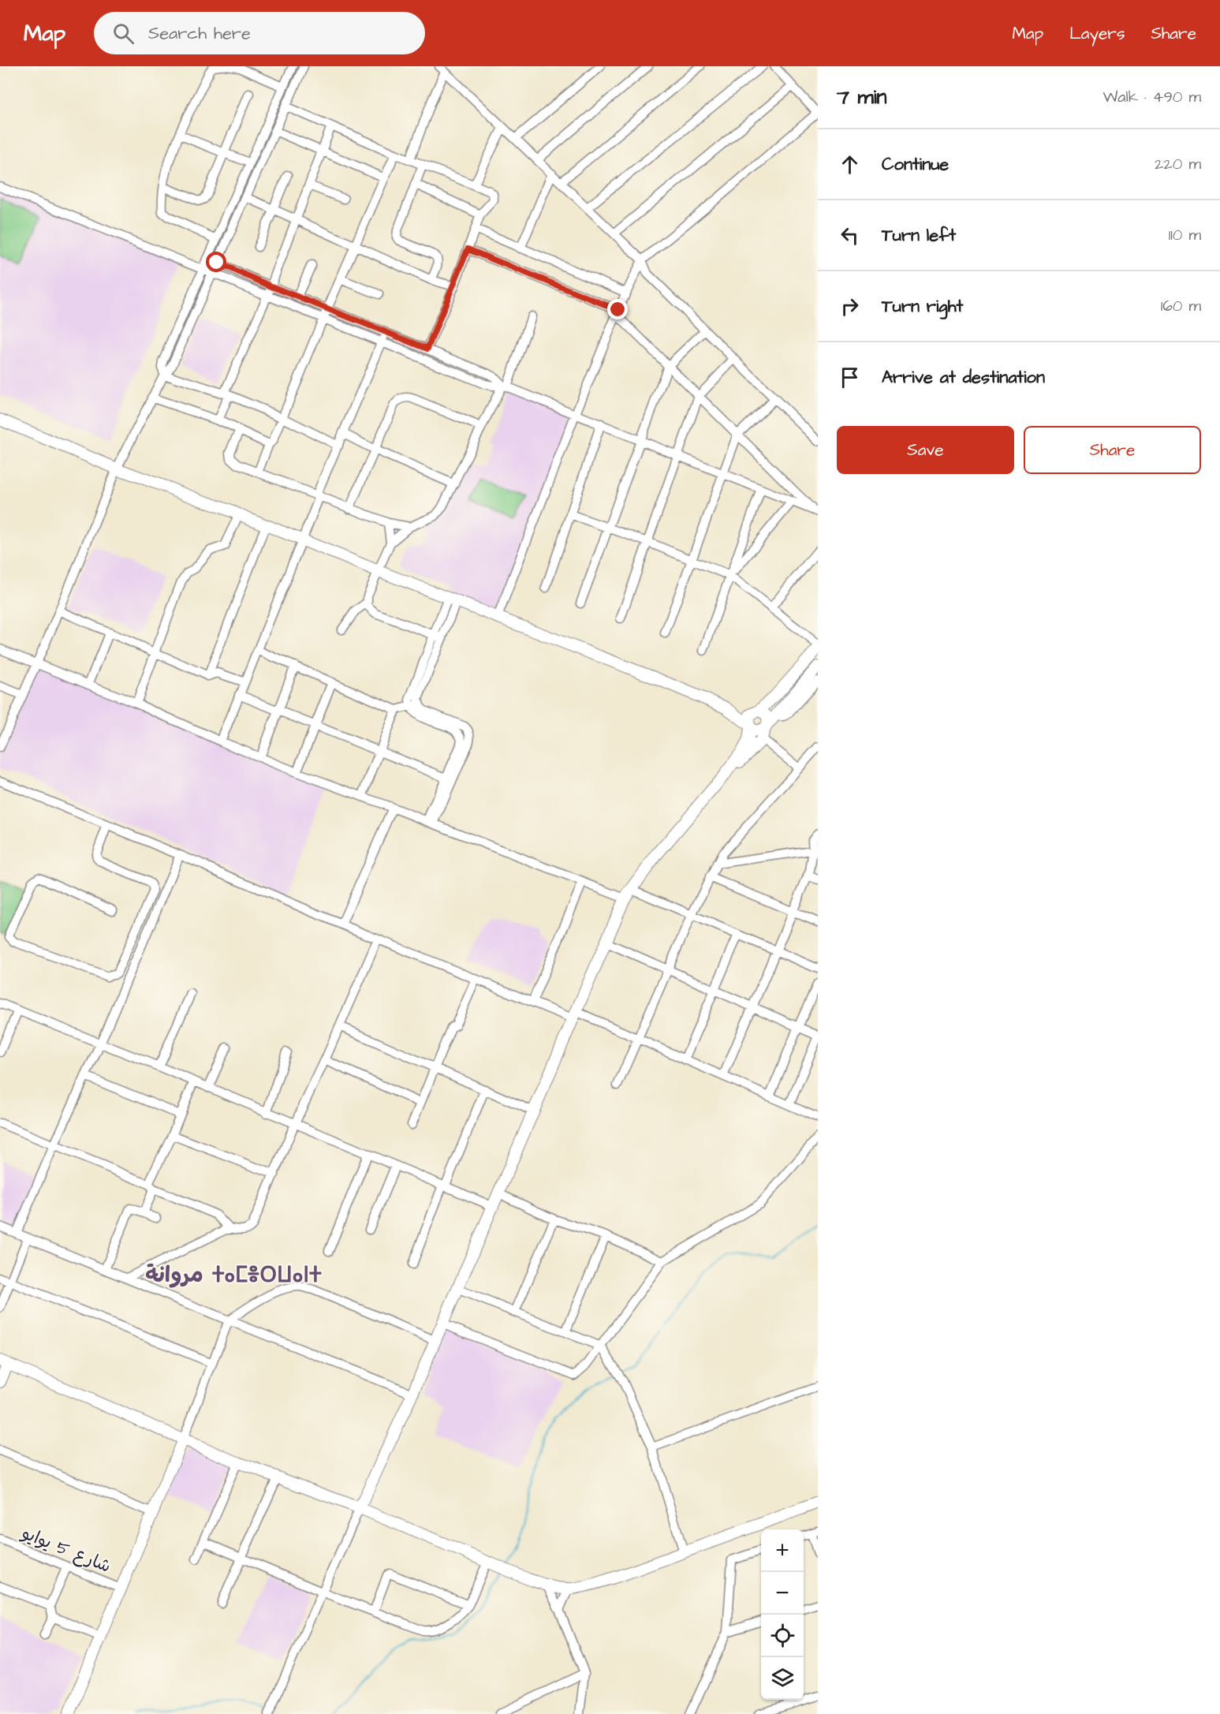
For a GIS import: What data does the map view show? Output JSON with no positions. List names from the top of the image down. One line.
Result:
{"streets":{"street":["شارع 5 يوايو"]},"districts":["مروانة ⵜⴰⵎⴻⵔⵡⴰⵏⵜ"],"page":{"header":"Map","search":"Search here","nav":["Map","Layers","Share"],"heading":["7 min","Walk · 490 m"],"list":[["Continue","220 m"],["Turn left","110 m"],["Turn right","160 m"],"Arrive at destination"],"buttons":["Save","Share"],"map_buttons":["+","−"]}}
